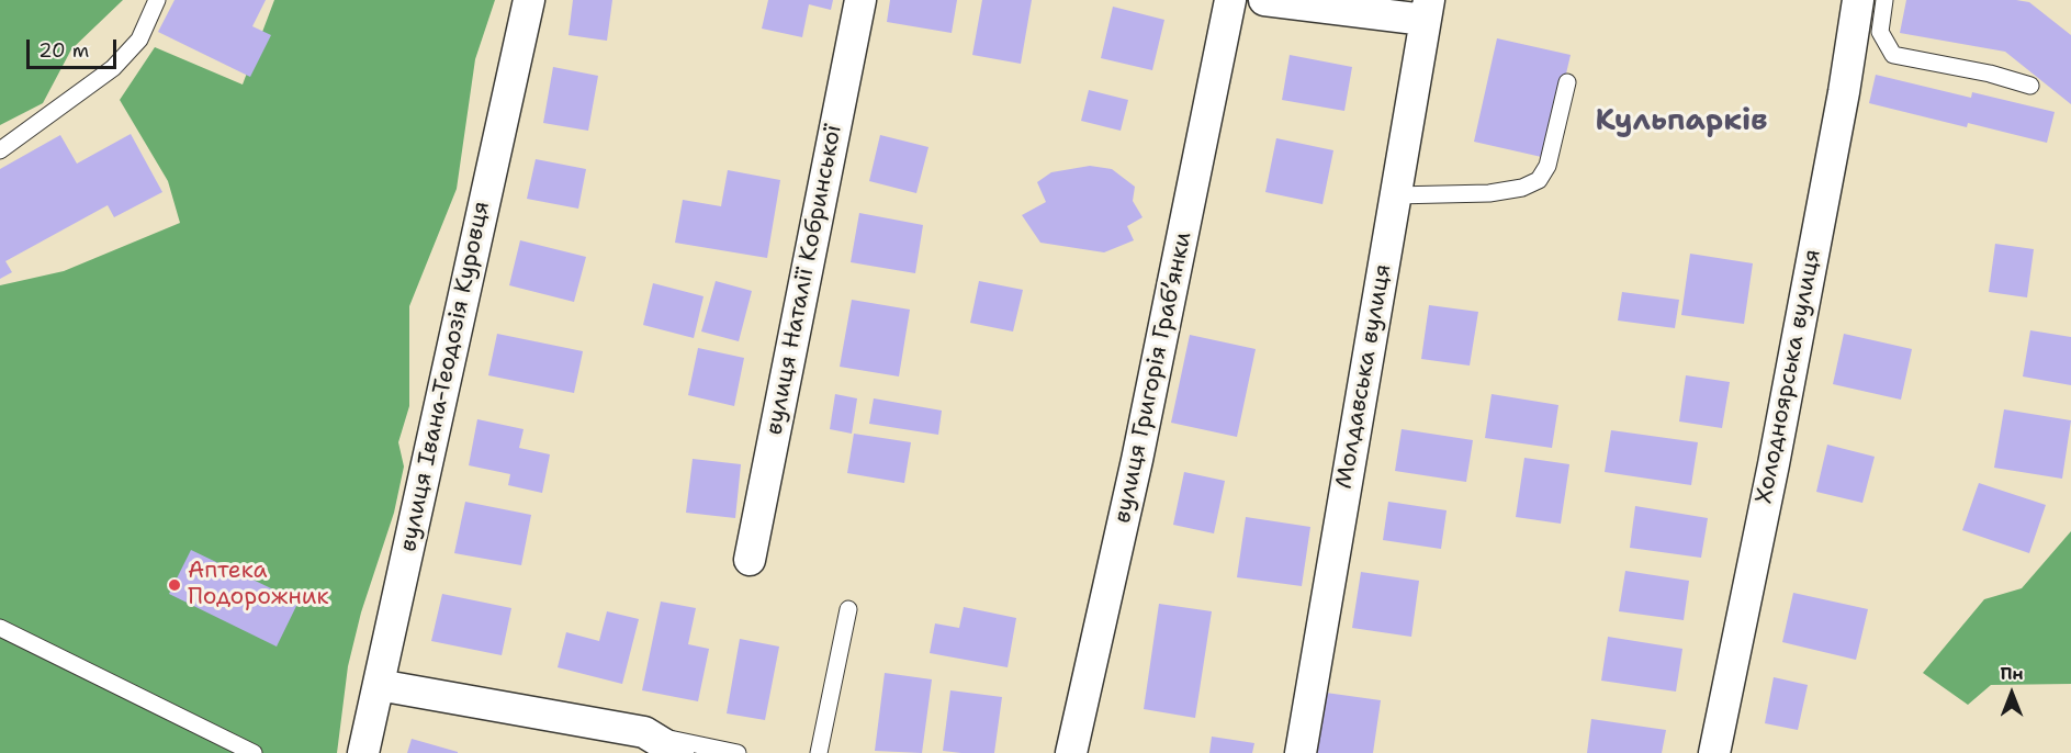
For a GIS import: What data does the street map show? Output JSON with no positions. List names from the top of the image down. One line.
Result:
{"streets":{"street":["вулиця Наталії Кобринської","вулиця Івана-Теодозія Куровця","Молдавська вулиця","Холодноярська вулиця","вулиця Григорія Грабʼянки"]},"districts":["Кульпарків"],"places":["Аптека Подорожник"],"scale_bar":"20 m","north":"top"}
